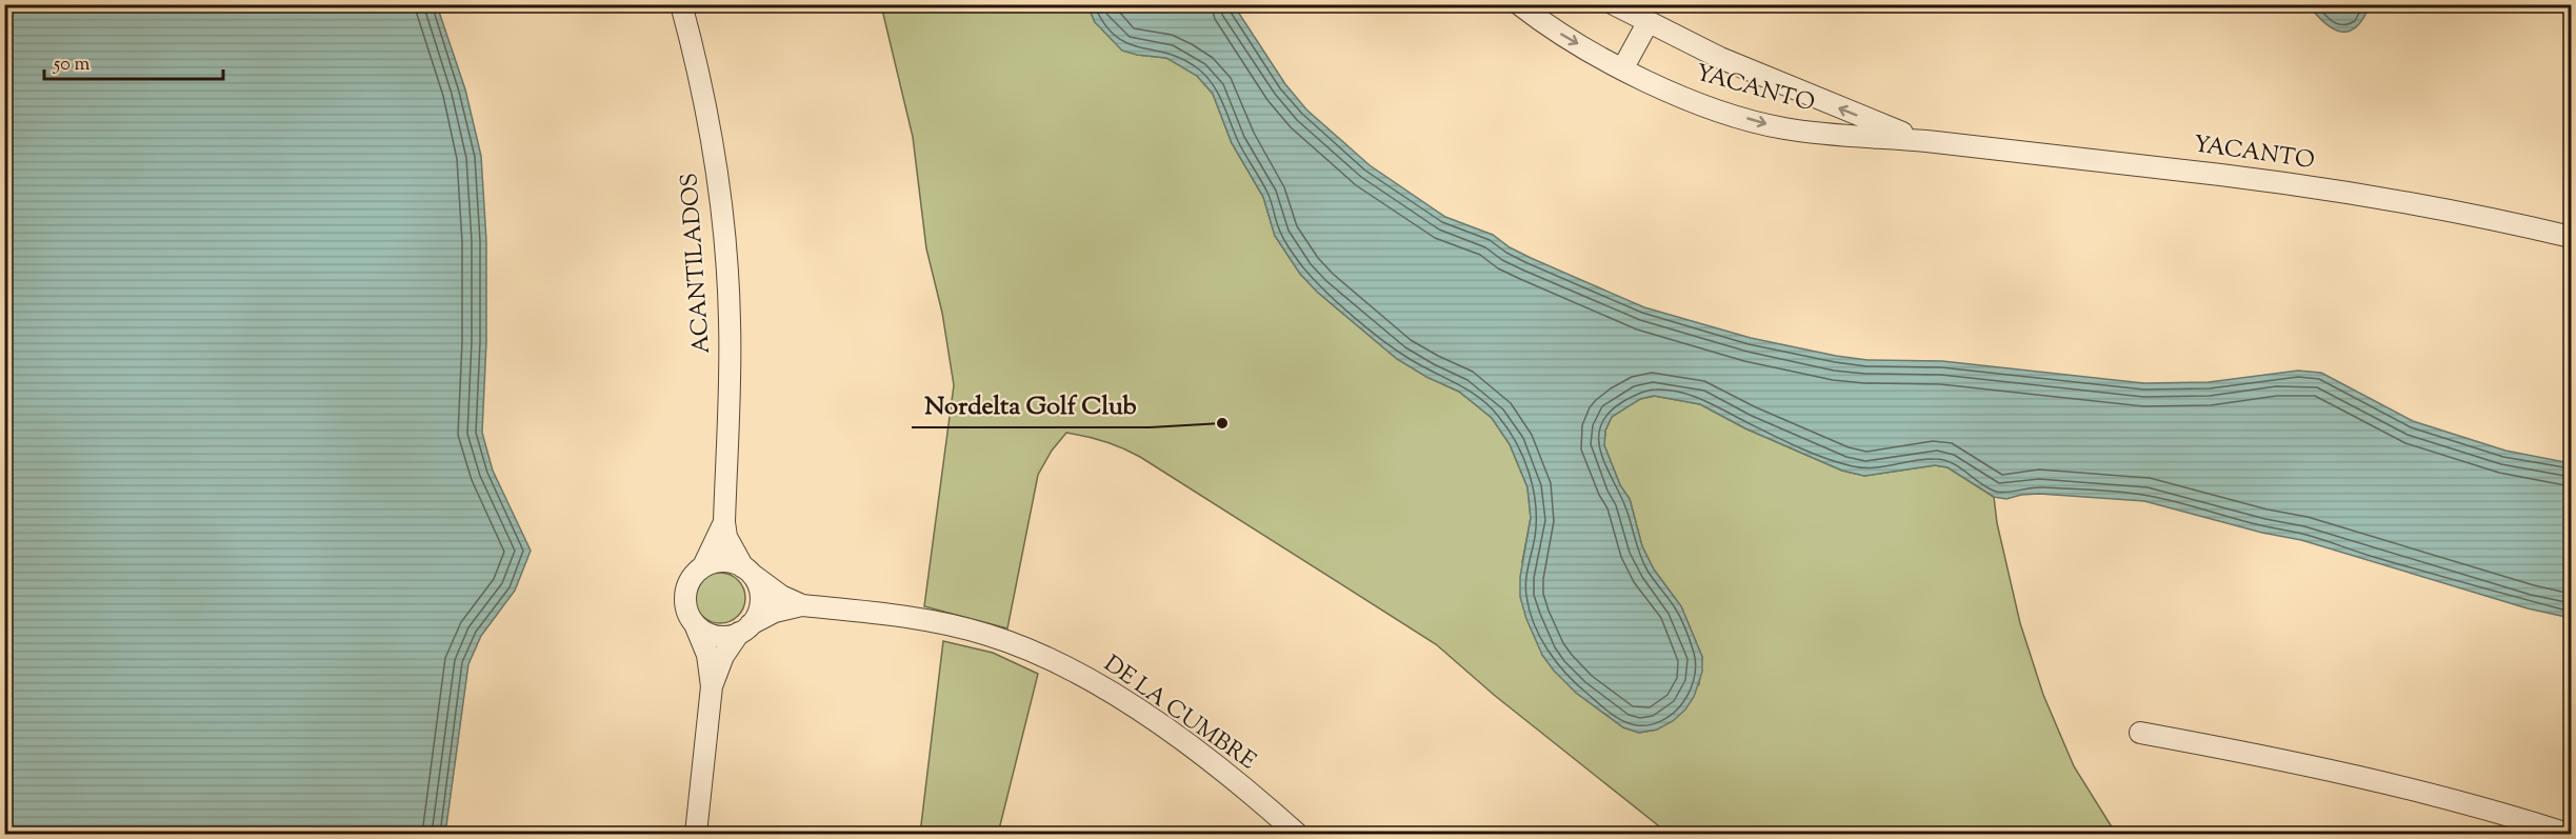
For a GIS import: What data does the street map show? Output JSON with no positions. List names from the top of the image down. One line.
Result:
{"streets":{"street":["YACANTO","ACANTILADOS","DE LA CUMBRE"]},"places":["Nordelta Golf Club"],"scale_bar":"50 m"}
